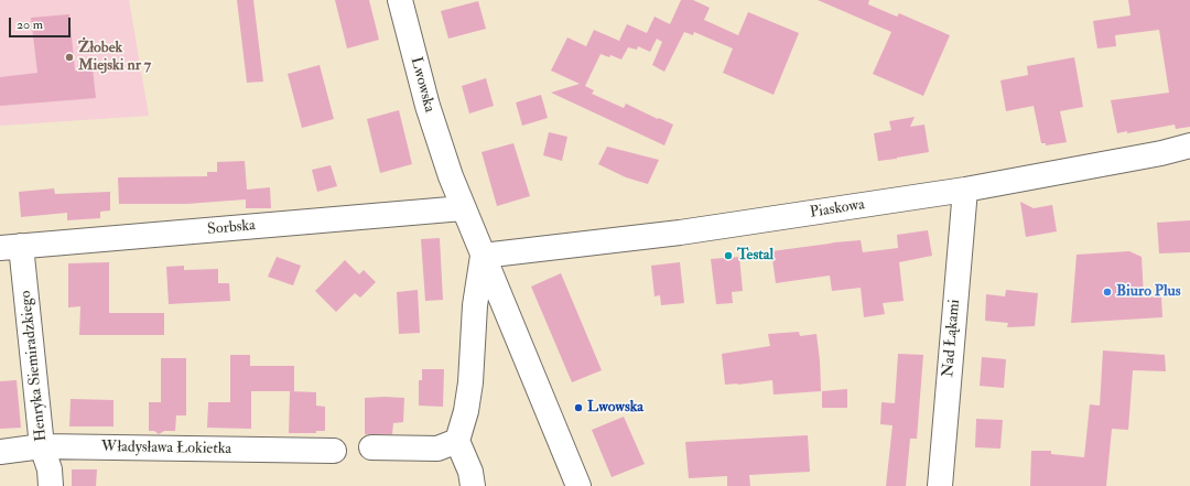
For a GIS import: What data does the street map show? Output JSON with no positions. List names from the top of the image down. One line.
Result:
{"streets":{"street":["Lwowska","Piaskowa","Sorbska","Nad Łąkami","Henryka Siemiradzkiego","Władysława Łokietka"]},"crossings":[["Lwowska","Piaskowa"],["Lwowska","Sorbska"],["Piaskowa","Nad Łąkami"],["Sorbska","Henryka Siemiradzkiego"],["Henryka Siemiradzkiego","Władysława Łokietka"]],"places":["Żłobek Miejski nr 7","Testal","Biuro Plus","Lwowska"],"scale_bar":"20 m"}
